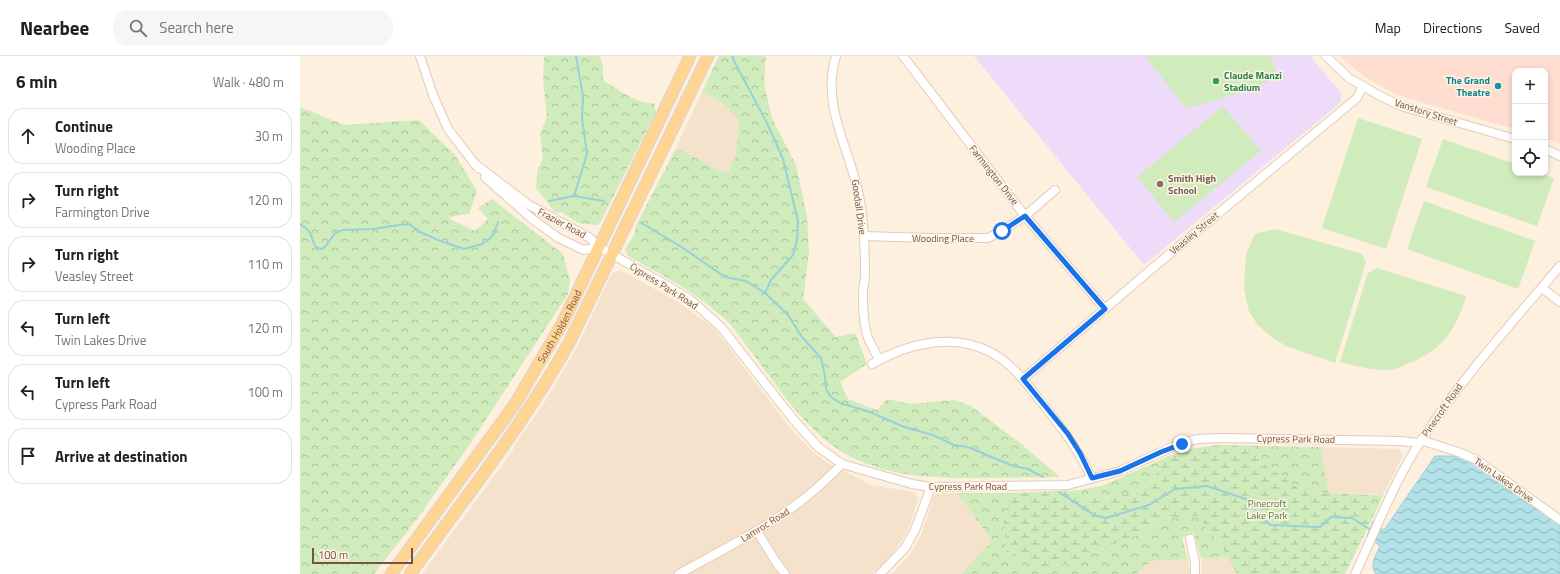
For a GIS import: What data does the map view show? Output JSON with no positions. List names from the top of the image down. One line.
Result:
{"streets":{"main road":["South Holden Road"],"street":["Vanstory Street","Farmington Drive","Goodall Drive","Frazier Road","Veasley Street","Wooding Place","Cypress Park Road","Pinecroft Road","Twin Lakes Drive","Lamroc Road"]},"crossings":[["Vanstory Street","Veasley Street"],["Farmington Drive","Veasley Street"],["Farmington Drive","Wooding Place"],["Goodall Drive","Veasley Street"],["Goodall Drive","Wooding Place"],["Frazier Road","Cypress Park Road"],["Frazier Road","South Holden Road"],["Cypress Park Road","South Holden Road"],["Cypress Park Road","Pinecroft Road"],["Cypress Park Road","Twin Lakes Drive"],["Cypress Park Road","Lamroc Road"],["Pinecroft Road","Twin Lakes Drive"]],"parks":["Pinecroft Lake Park"],"places":["Claude Manzi Stadium","The Grand Theatre","Smith High School"],"scale_bar":"100 m","page":{"header":"Nearbee","search":"Search here","nav":["Map","Directions","Saved"],"heading":["6 min","Walk · 480 m"],"map_buttons":["+","−"],"list":[["Continue","Wooding Place","30 m"],["Turn right","Farmington Drive","120 m"],["Turn right","Veasley Street","110 m"],["Turn left","Twin Lakes Drive","120 m"],["Turn left","Cypress Park Road","100 m"],"Arrive at destination"],"scale":"100 m"}}
